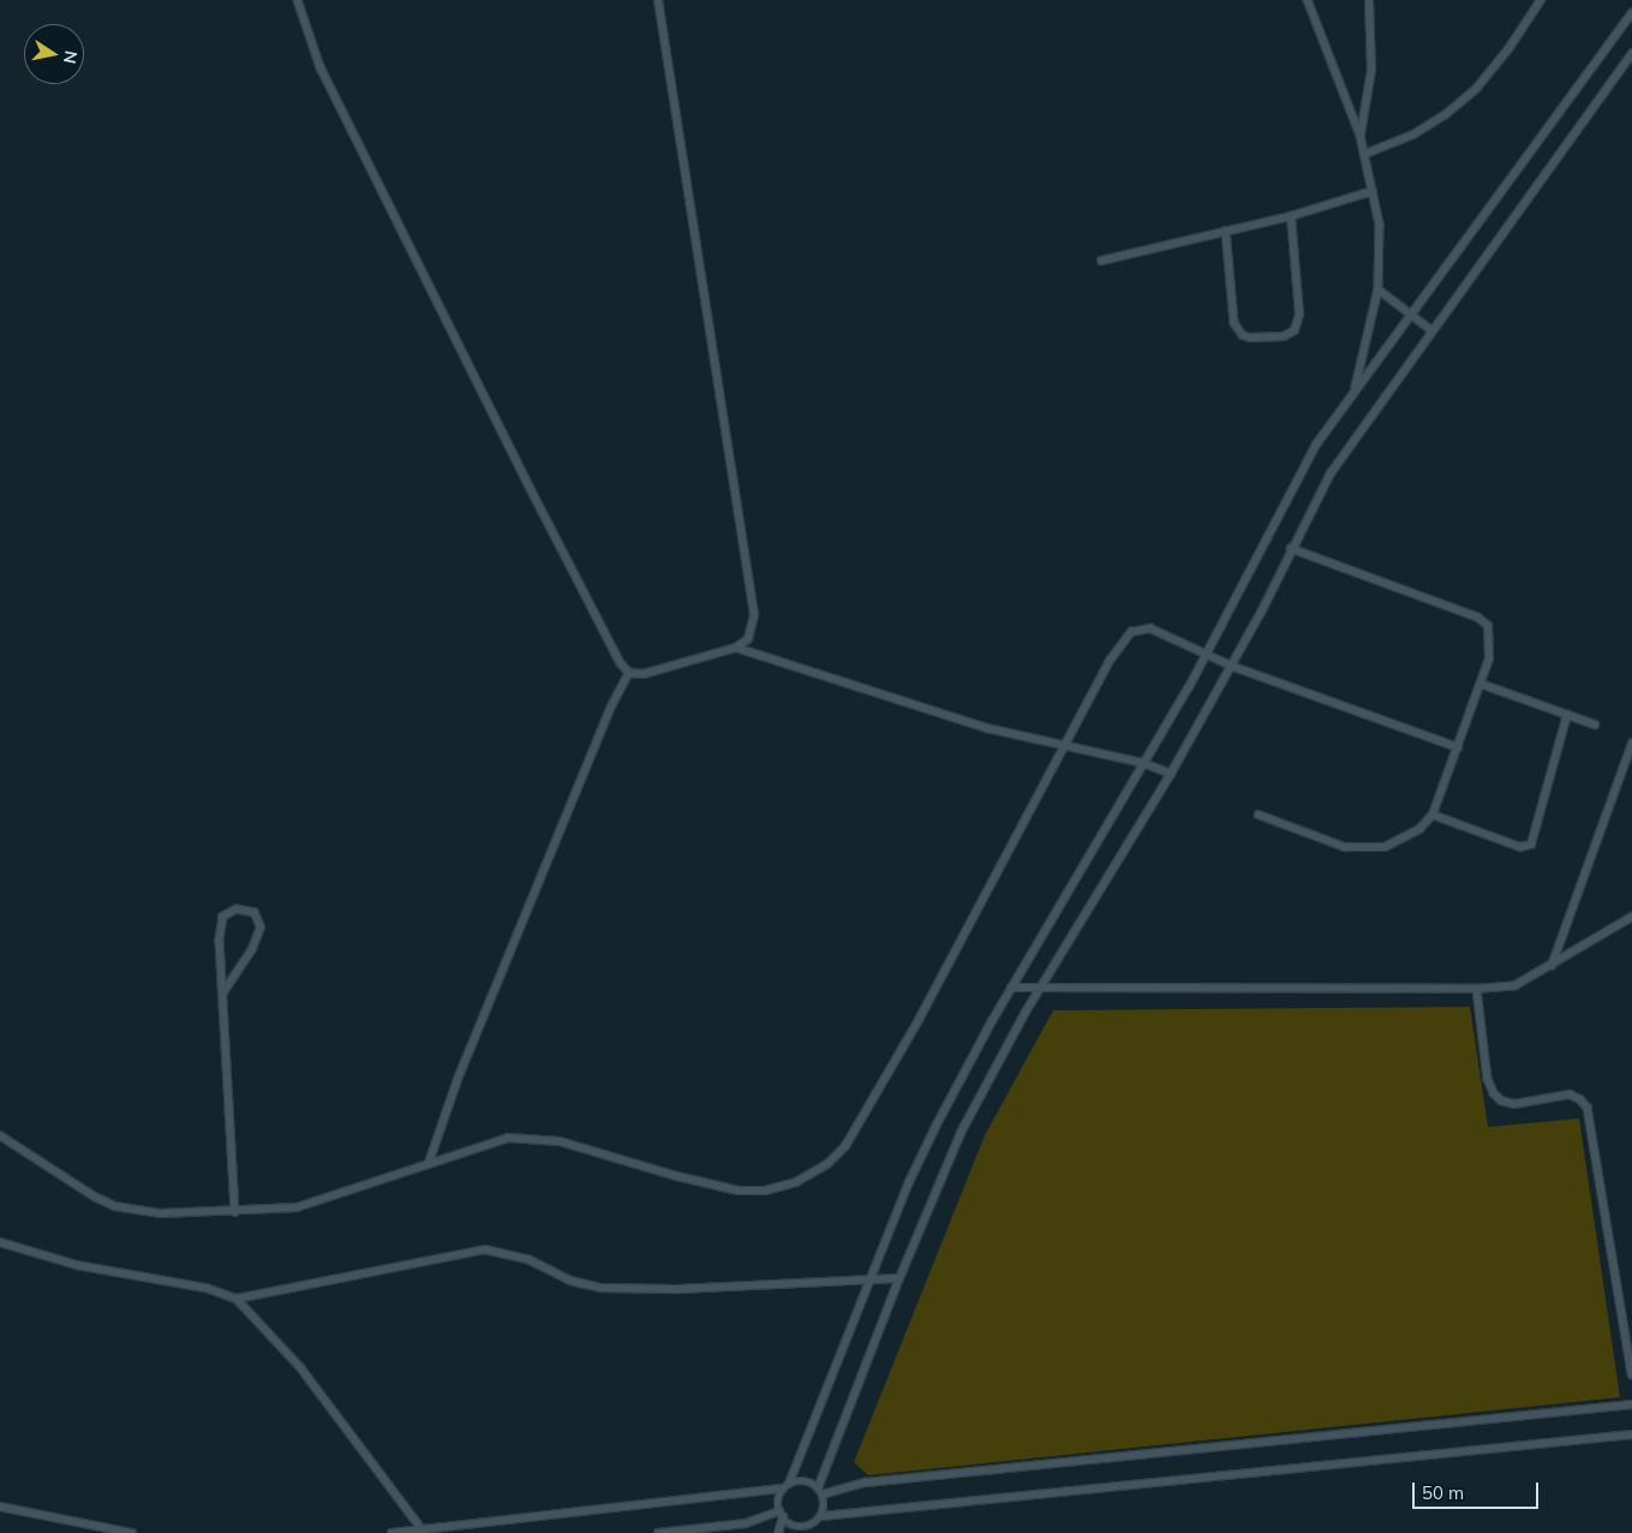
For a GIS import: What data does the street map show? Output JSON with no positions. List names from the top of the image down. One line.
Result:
{"scale_bar":"50 m","north":"right"}
